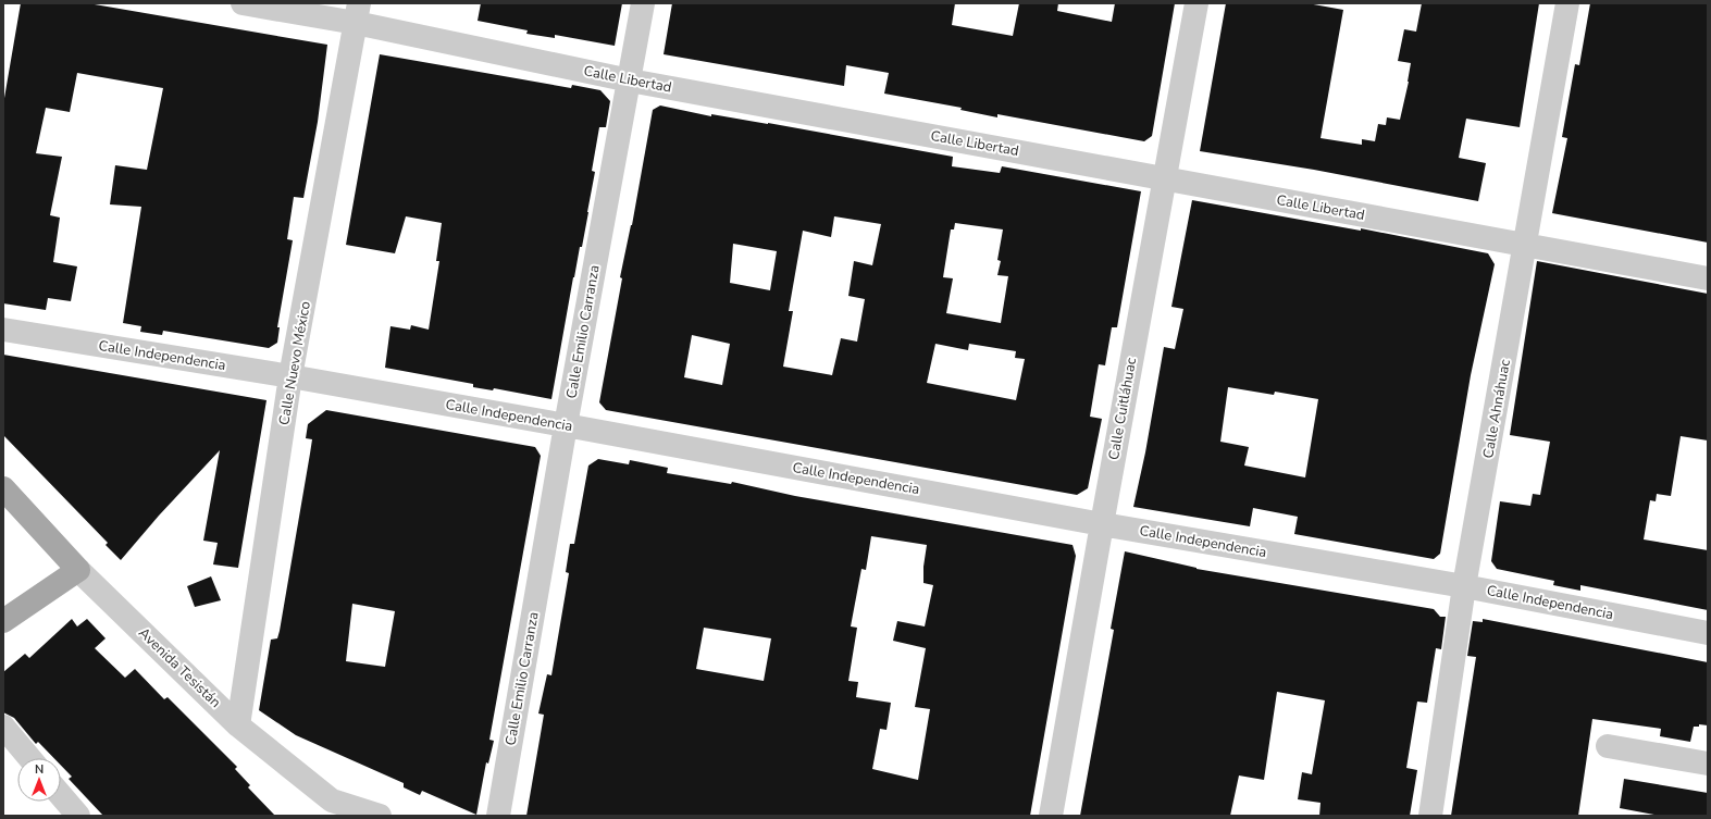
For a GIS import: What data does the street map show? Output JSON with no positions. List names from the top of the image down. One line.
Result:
{"streets":{"main road":["Avenida Tesistán"],"street":["Calle Libertad","Calle Emilio Carranza","Calle Independencia","Calle Nuevo México","Calle Cuitláhuac","Calle Ahnáhuac"]},"crossings":[["Calle Libertad","Calle Emilio Carranza"],["Calle Libertad","Calle Nuevo México"],["Calle Libertad","Calle Cuitláhuac"],["Calle Libertad","Calle Ahnáhuac"],["Calle Emilio Carranza","Calle Independencia"],["Calle Independencia","Calle Nuevo México"],["Calle Independencia","Calle Cuitláhuac"],["Calle Independencia","Calle Ahnáhuac"],["Calle Nuevo México","Avenida Tesistán"]],"north":"top"}
